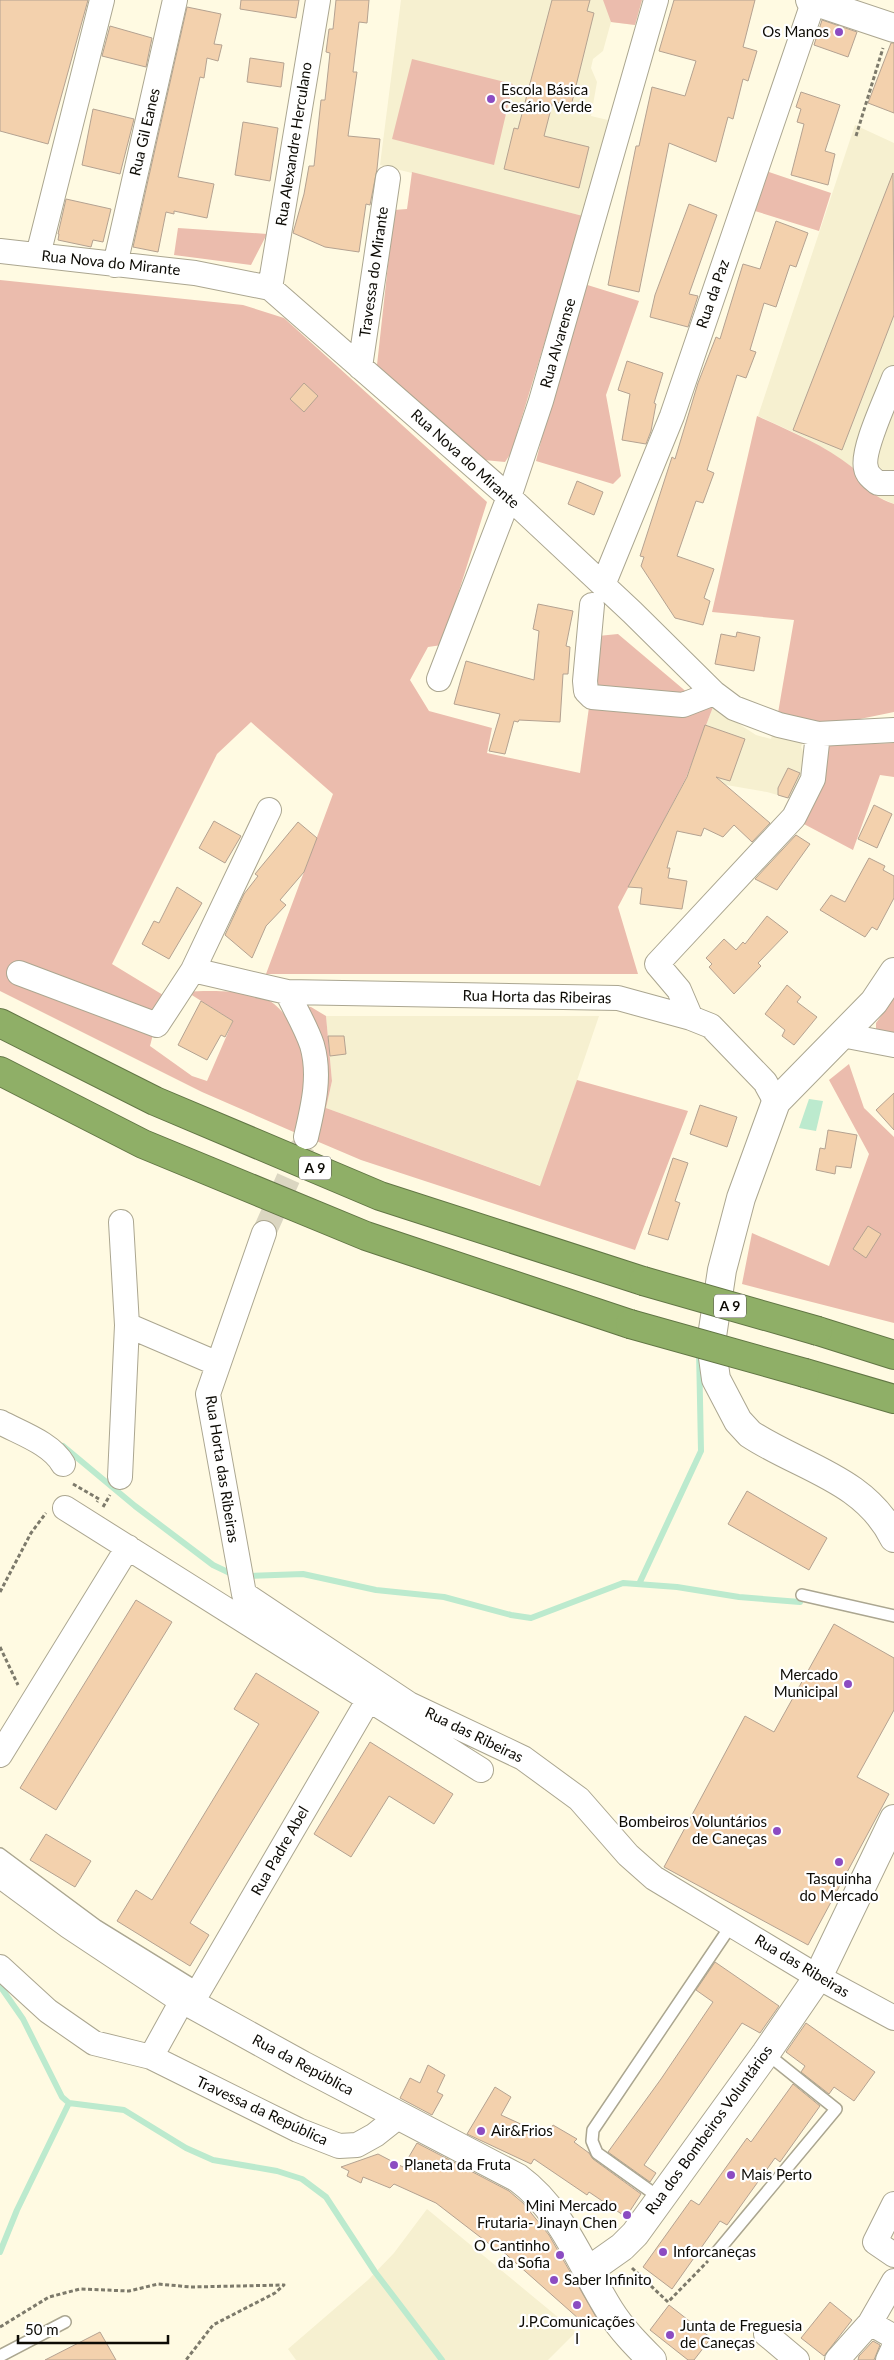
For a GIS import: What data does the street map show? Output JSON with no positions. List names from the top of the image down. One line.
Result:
{"streets":{"highway":["A 9"],"street":["Rua Gil Eanes","Rua Alexandre Herculano","Rua Nova do Mirante","Travessa do Mirante","Rua da Paz","Rua Alvarense","Rua Horta das Ribeiras","Rua das Ribeiras","Rua Padre Abel","Rua da República","Travessa da República","Rua dos Bombeiros Voluntários"]},"crossings":[["Rua Gil Eanes","Rua Nova do Mirante"],["Rua Alexandre Herculano","Rua Nova do Mirante"],["Rua Nova do Mirante","Travessa do Mirante"],["Rua Nova do Mirante","Rua da Paz"],["Rua Nova do Mirante","Rua Alvarense"],["Rua Horta das Ribeiras","Rua das Ribeiras"],["Rua das Ribeiras","Rua dos Bombeiros Voluntários"],["Rua Padre Abel","Rua da República"],["Rua da República","Travessa da República"],["Rua da República","Rua dos Bombeiros Voluntários"]],"places":["Os Manos","Escola Básica Cesário Verde","Mercado Municipal","Bombeiros Voluntários de Caneças","Tasquinha do Mercado","Air&Frios","Planeta da Fruta","Mais Perto","Mini Mercado Frutaria- Jinayn Chen","Inforcaneças","O Cantinho da Sofia","Saber Infinito","J.P.Comunicações I","Junta de Freguesia de Caneças"],"scale_bar":"50 m"}
